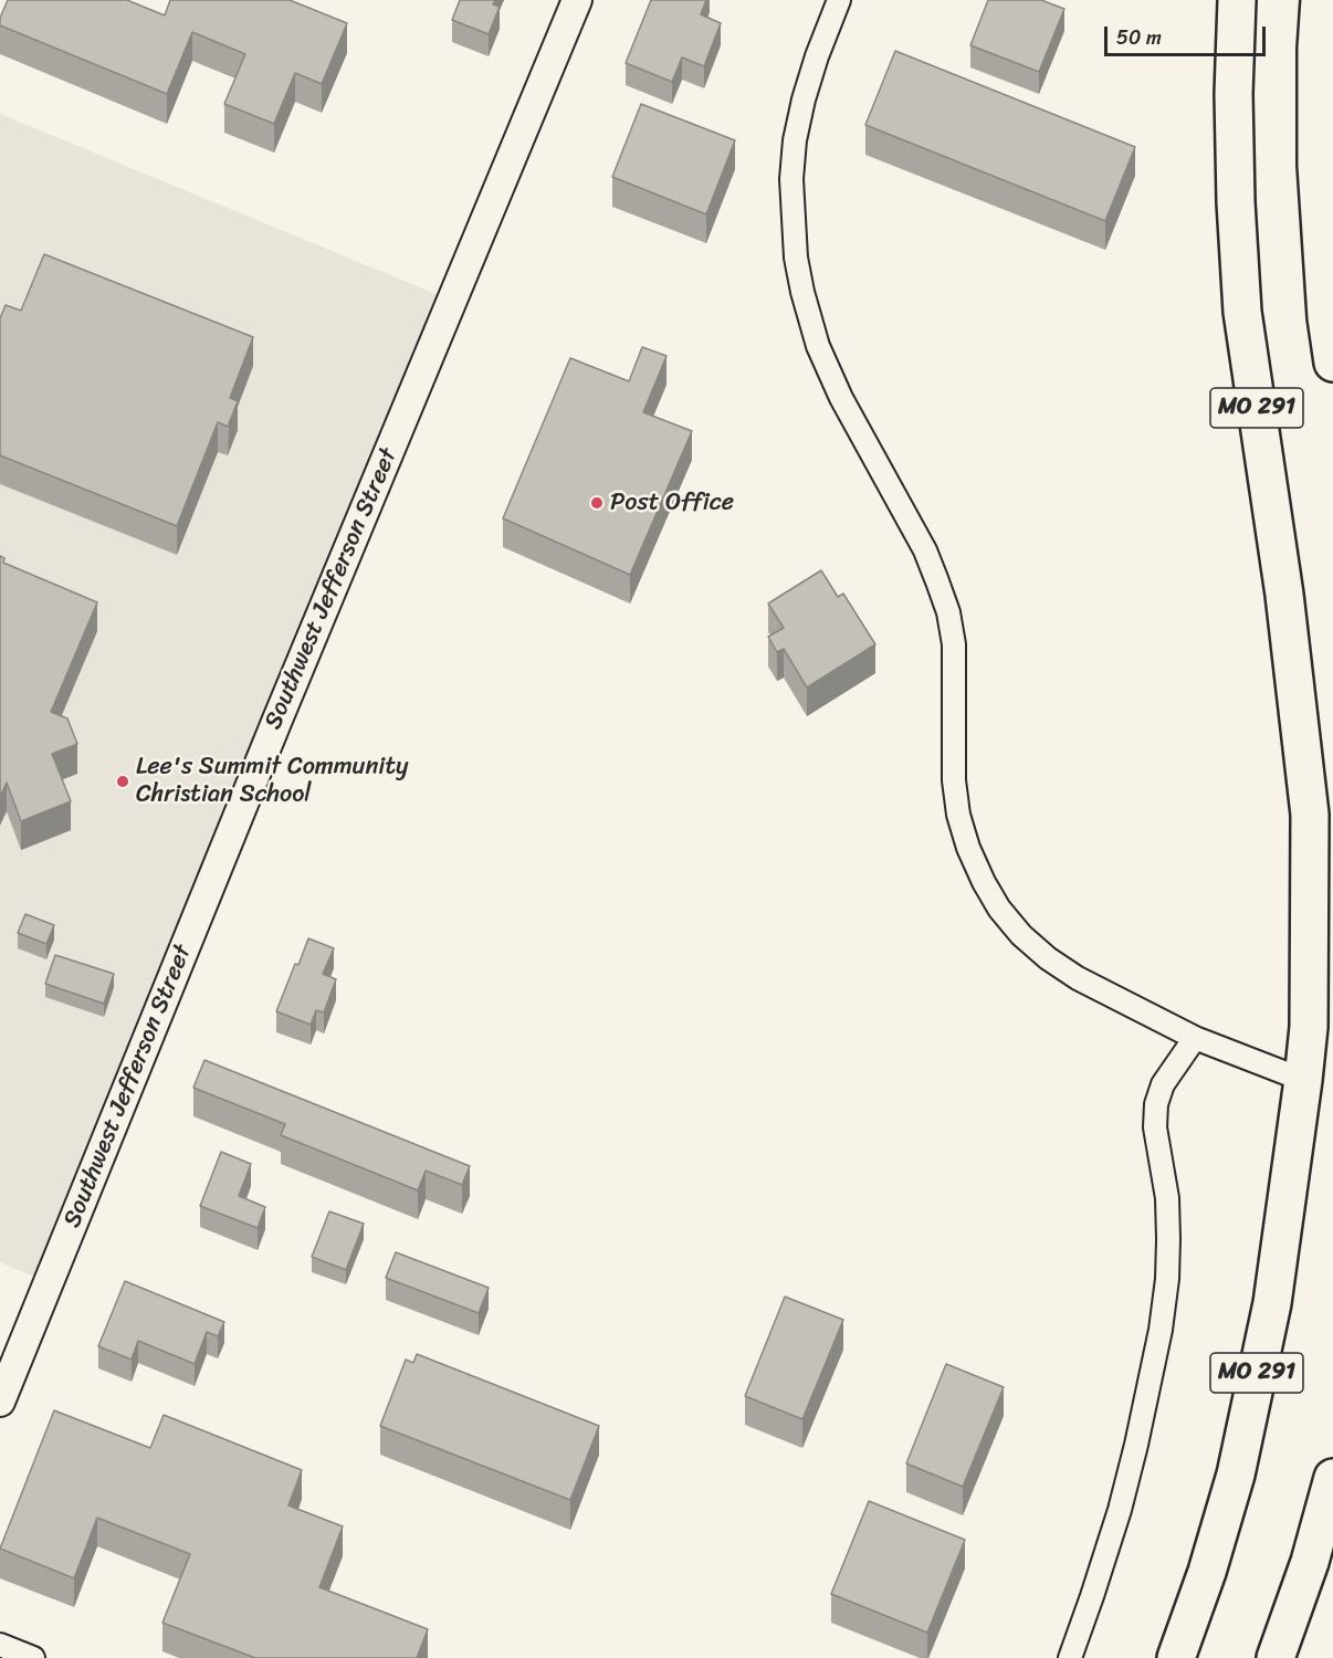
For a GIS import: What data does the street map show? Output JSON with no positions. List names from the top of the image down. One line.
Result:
{"streets":{"highway":["MO 291"],"street":["Southwest Jefferson Street"]},"places":["Post Office","Lee's Summit Community Christian School"],"scale_bar":"50 m"}
